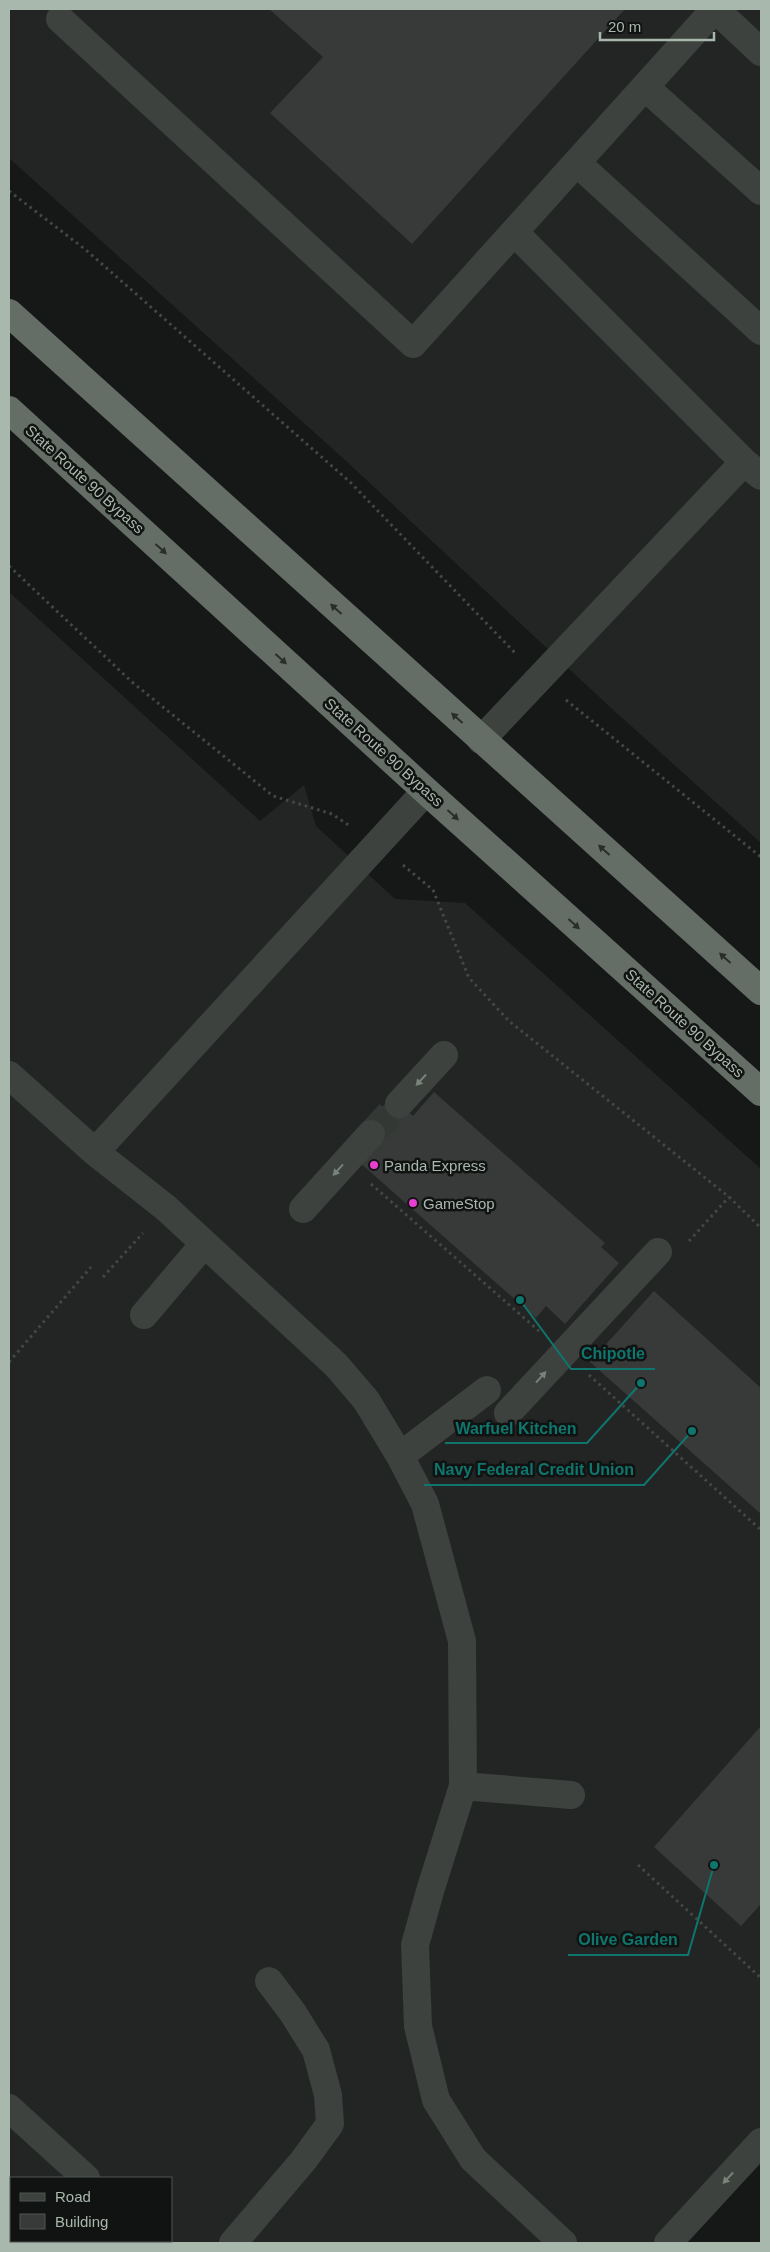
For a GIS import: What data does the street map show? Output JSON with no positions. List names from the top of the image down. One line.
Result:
{"streets":{"highway":["State Route 90 Bypass"]},"places":["Panda Express","GameStop","Chipotle","Warfuel Kitchen","Navy Federal Credit Union","Olive Garden"],"legend":["Road","Building"],"scale_bar":"20 m"}
